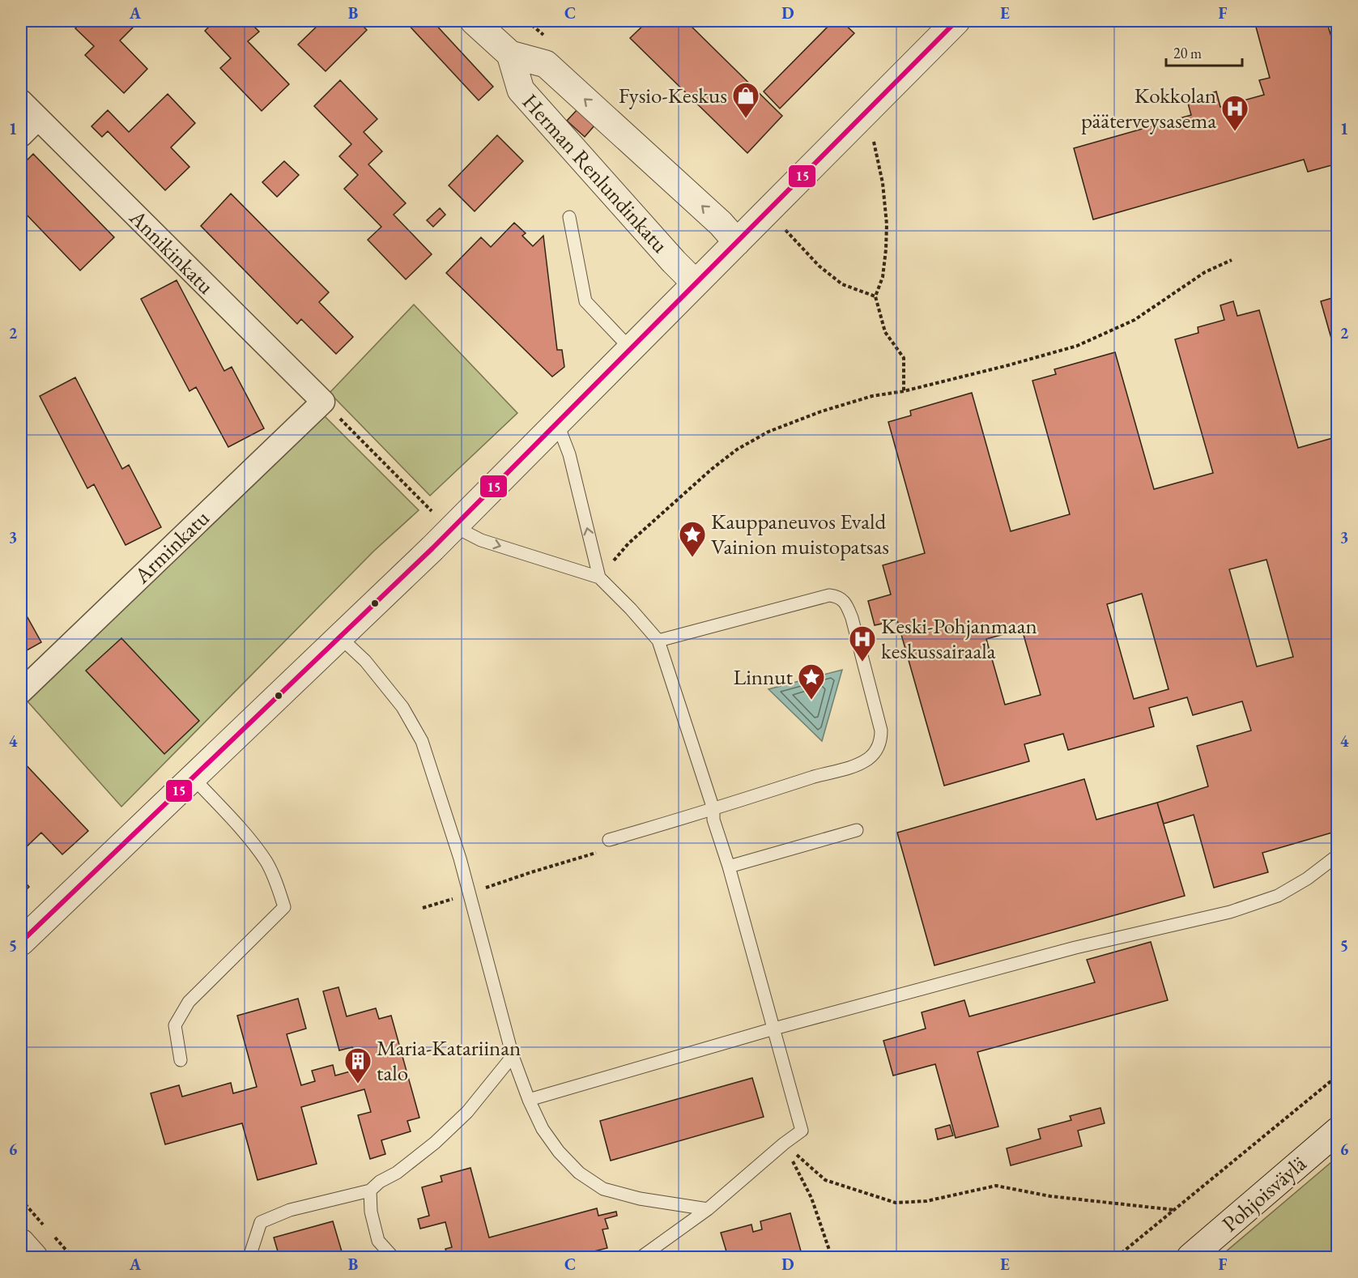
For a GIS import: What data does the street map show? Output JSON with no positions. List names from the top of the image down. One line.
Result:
{"streets":{"street":["Herman Renlundinkatu","Annikinkatu","Arminkatu","Pohjoisväylä"]},"crossings":[["Annikinkatu","Arminkatu"]],"places":{"shop":["Fysio-Keskus"],"hospital":["Kokkolan pääterveysasema","Keski-Pohjanmaan keskussairaala"],"place":["Kauppaneuvos Evald Vainion muistopatsas","Linnut"],"building":["Maria-Katariinan talo"]},"lines":["transit line 15"],"scale_bar":"20 m","grid":{"columns":["A","B","C","D","E","F"],"rows":["1","2","3","4","5","6"]}}
